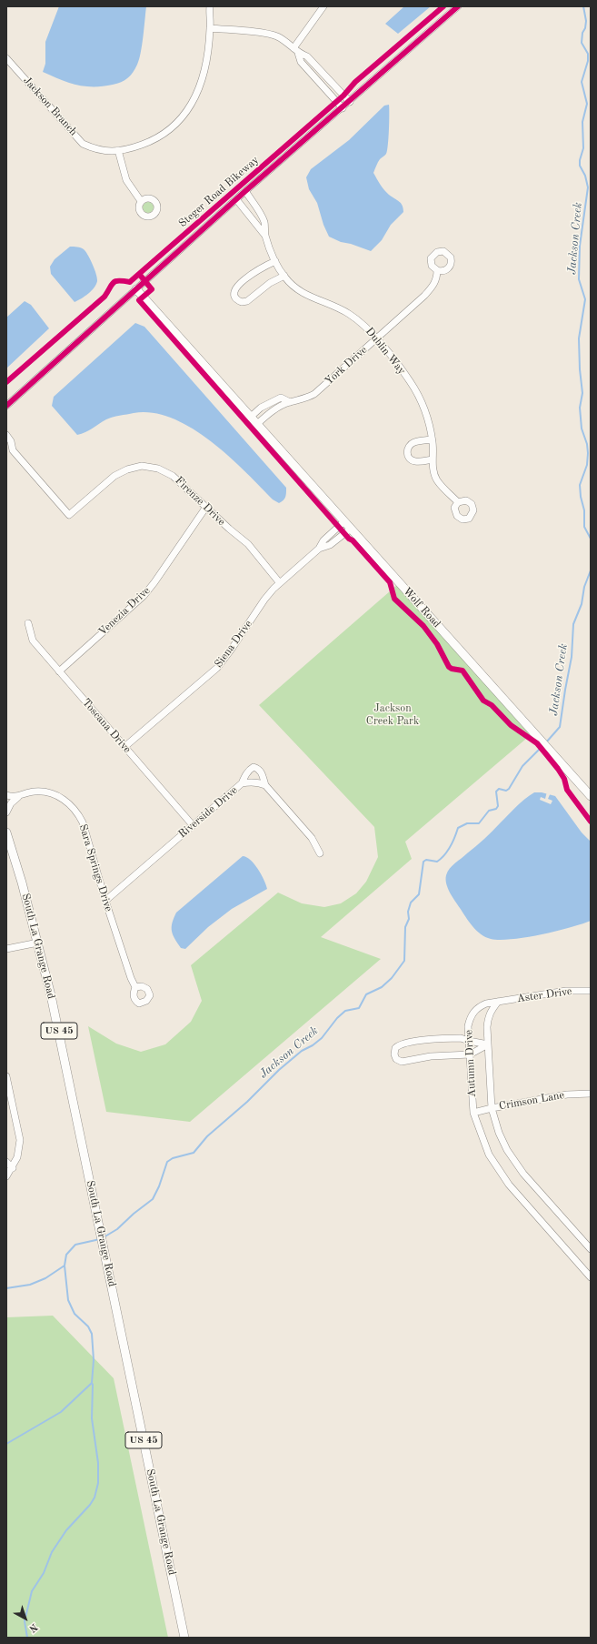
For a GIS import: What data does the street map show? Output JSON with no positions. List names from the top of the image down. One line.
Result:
{"streets":{"main road":["Wolf Road","South La Grange Road","US 45"],"street":["Jackson Branch","Dublin Way","York Drive","Firenze Drive","Venezia Drive","Siena Drive","Toscana Drive","Riverside Drive","Sara Springs Drive","Aster Drive","Autumn Drive","Crimson Lane"],"cycle path":["Steger Road Bikeway"]},"crossings":[["Dublin Way","York Drive"],["York Drive","Wolf Road"],["Firenze Drive","Venezia Drive"],["Firenze Drive","Siena Drive"],["Wolf Road","Siena Drive"],["Venezia Drive","Toscana Drive"],["Siena Drive","Toscana Drive"],["Toscana Drive","Riverside Drive"],["Riverside Drive","Sara Springs Drive"],["Aster Drive","Autumn Drive"],["Autumn Drive","Crimson Lane"]],"water":["Jackson Creek"],"parks":["Jackson Creek Park"],"north":"bottom right"}
